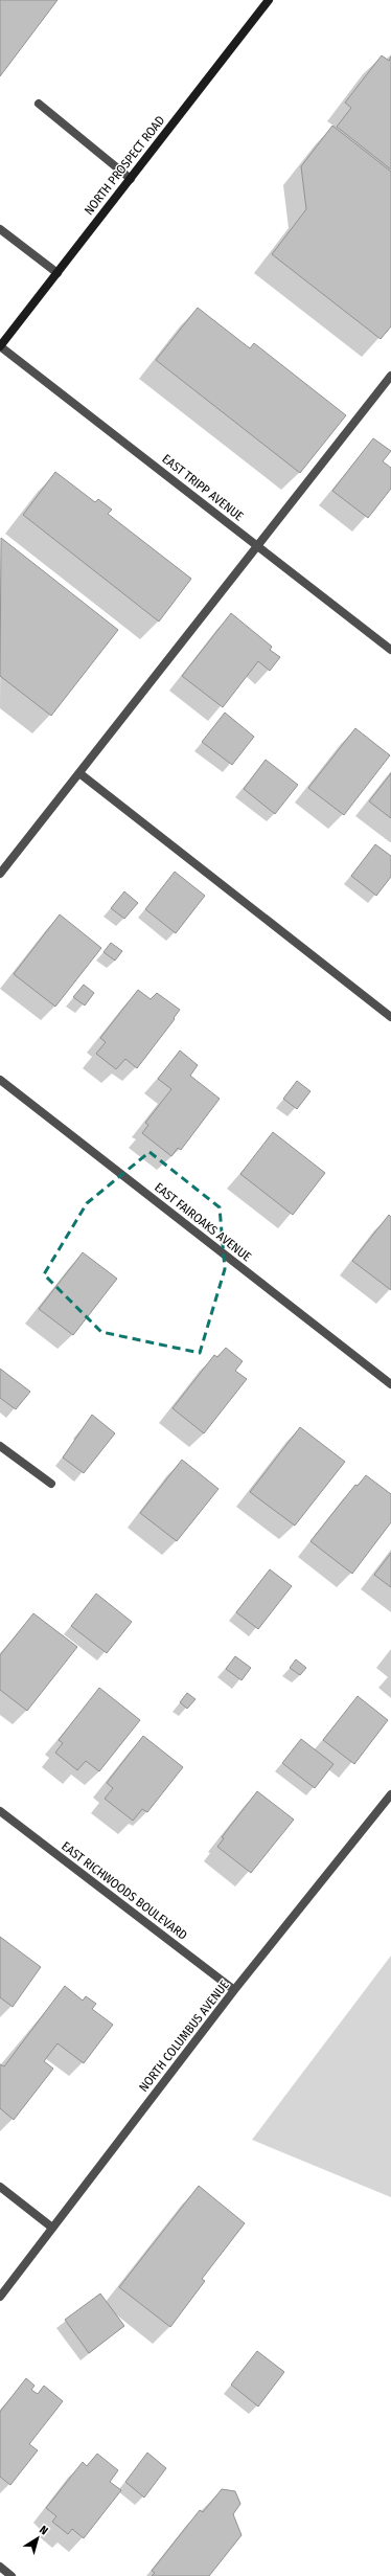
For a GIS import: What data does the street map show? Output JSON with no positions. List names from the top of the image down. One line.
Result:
{"streets":{"main road":["NORTH PROSPECT ROAD"],"street":["EAST TRIPP AVENUE","EAST FAIROAKS AVENUE","EAST RICHWOODS BOULEVARD","NORTH COLUMBUS AVENUE"]},"crossings":[["NORTH PROSPECT ROAD","EAST TRIPP AVENUE"],["EAST RICHWOODS BOULEVARD","NORTH COLUMBUS AVENUE"]],"north":"top right"}
